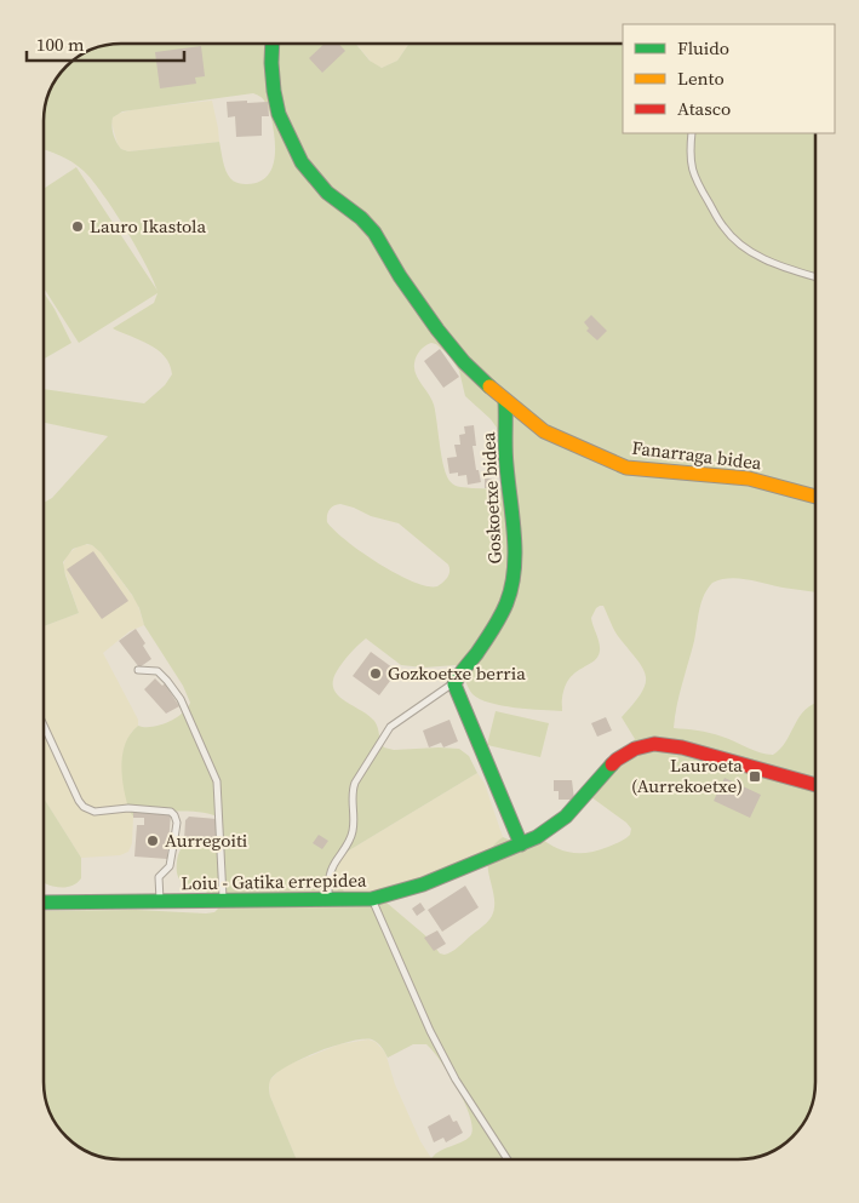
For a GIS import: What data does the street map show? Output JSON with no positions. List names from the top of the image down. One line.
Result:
{"streets":{"street":["Fanarraga bidea","Goskoetxe bidea","Loiu - Gatika errepidea"]},"crossings":[["Fanarraga bidea","Goskoetxe bidea"],["Goskoetxe bidea","Loiu - Gatika errepidea"]],"places":{"other":["Lauro Ikastola","Gozkoetxe berria","Aurregoiti"],"transit":["Lauroeta (Aurrekoetxe)"]},"legend":["Fluido","Lento","Atasco"],"scale_bar":"100 m"}
